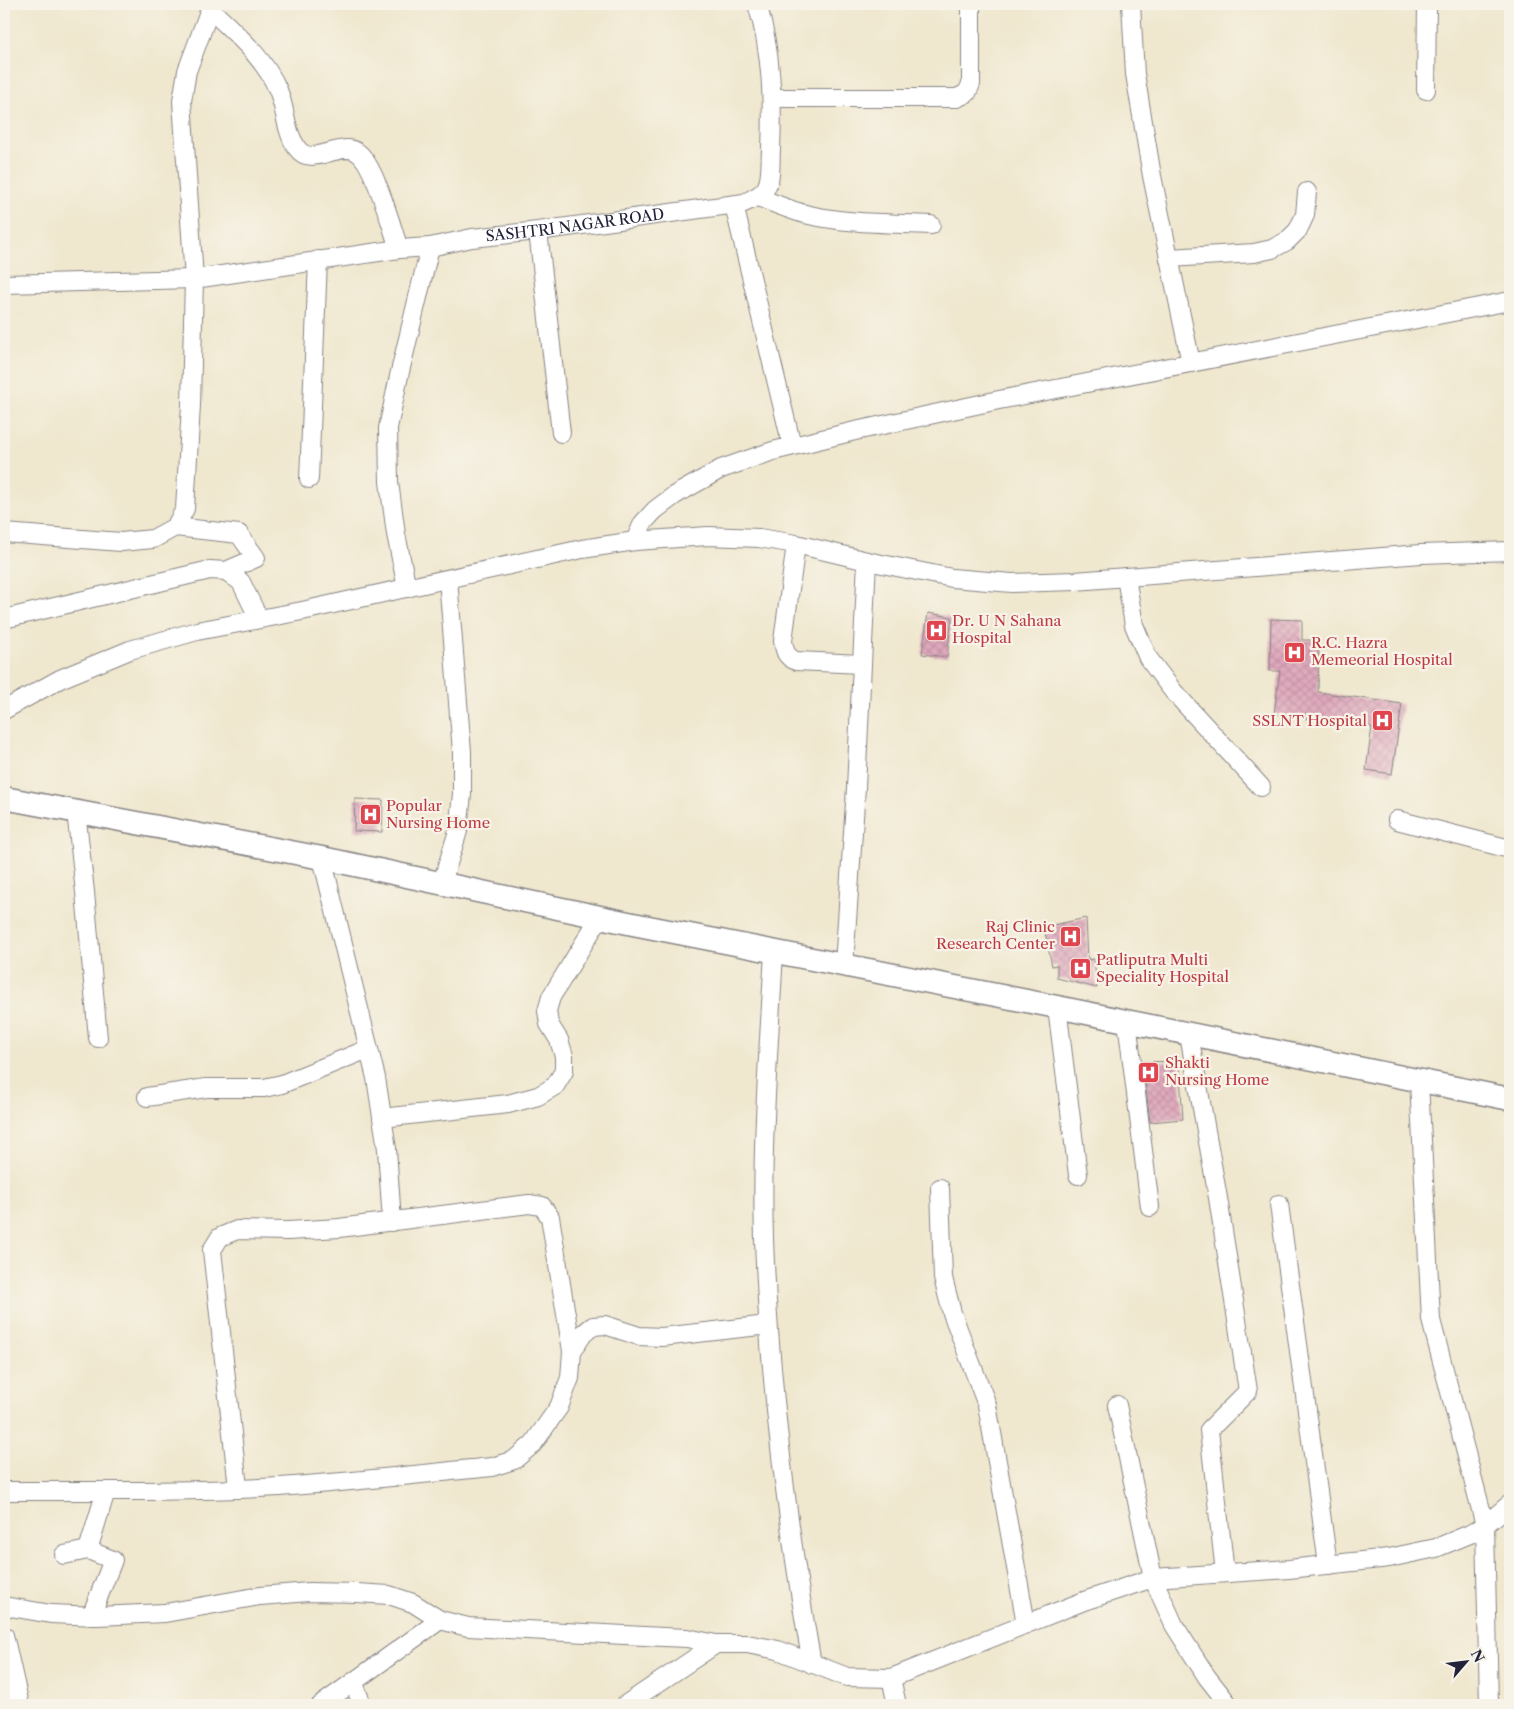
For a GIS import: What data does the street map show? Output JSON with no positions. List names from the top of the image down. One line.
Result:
{"streets":{"street":["SASHTRI NAGAR ROAD"]},"places":{"hospital":["Dr. U N Sahana Hospital","R.C. Hazra Memeorial Hospital","SSLNT Hospital","Popular Nursing Home","Raj Clinic Research Center","Patliputra Multi Speciality Hospital","Shakti Nursing Home"]},"north":"top right"}
